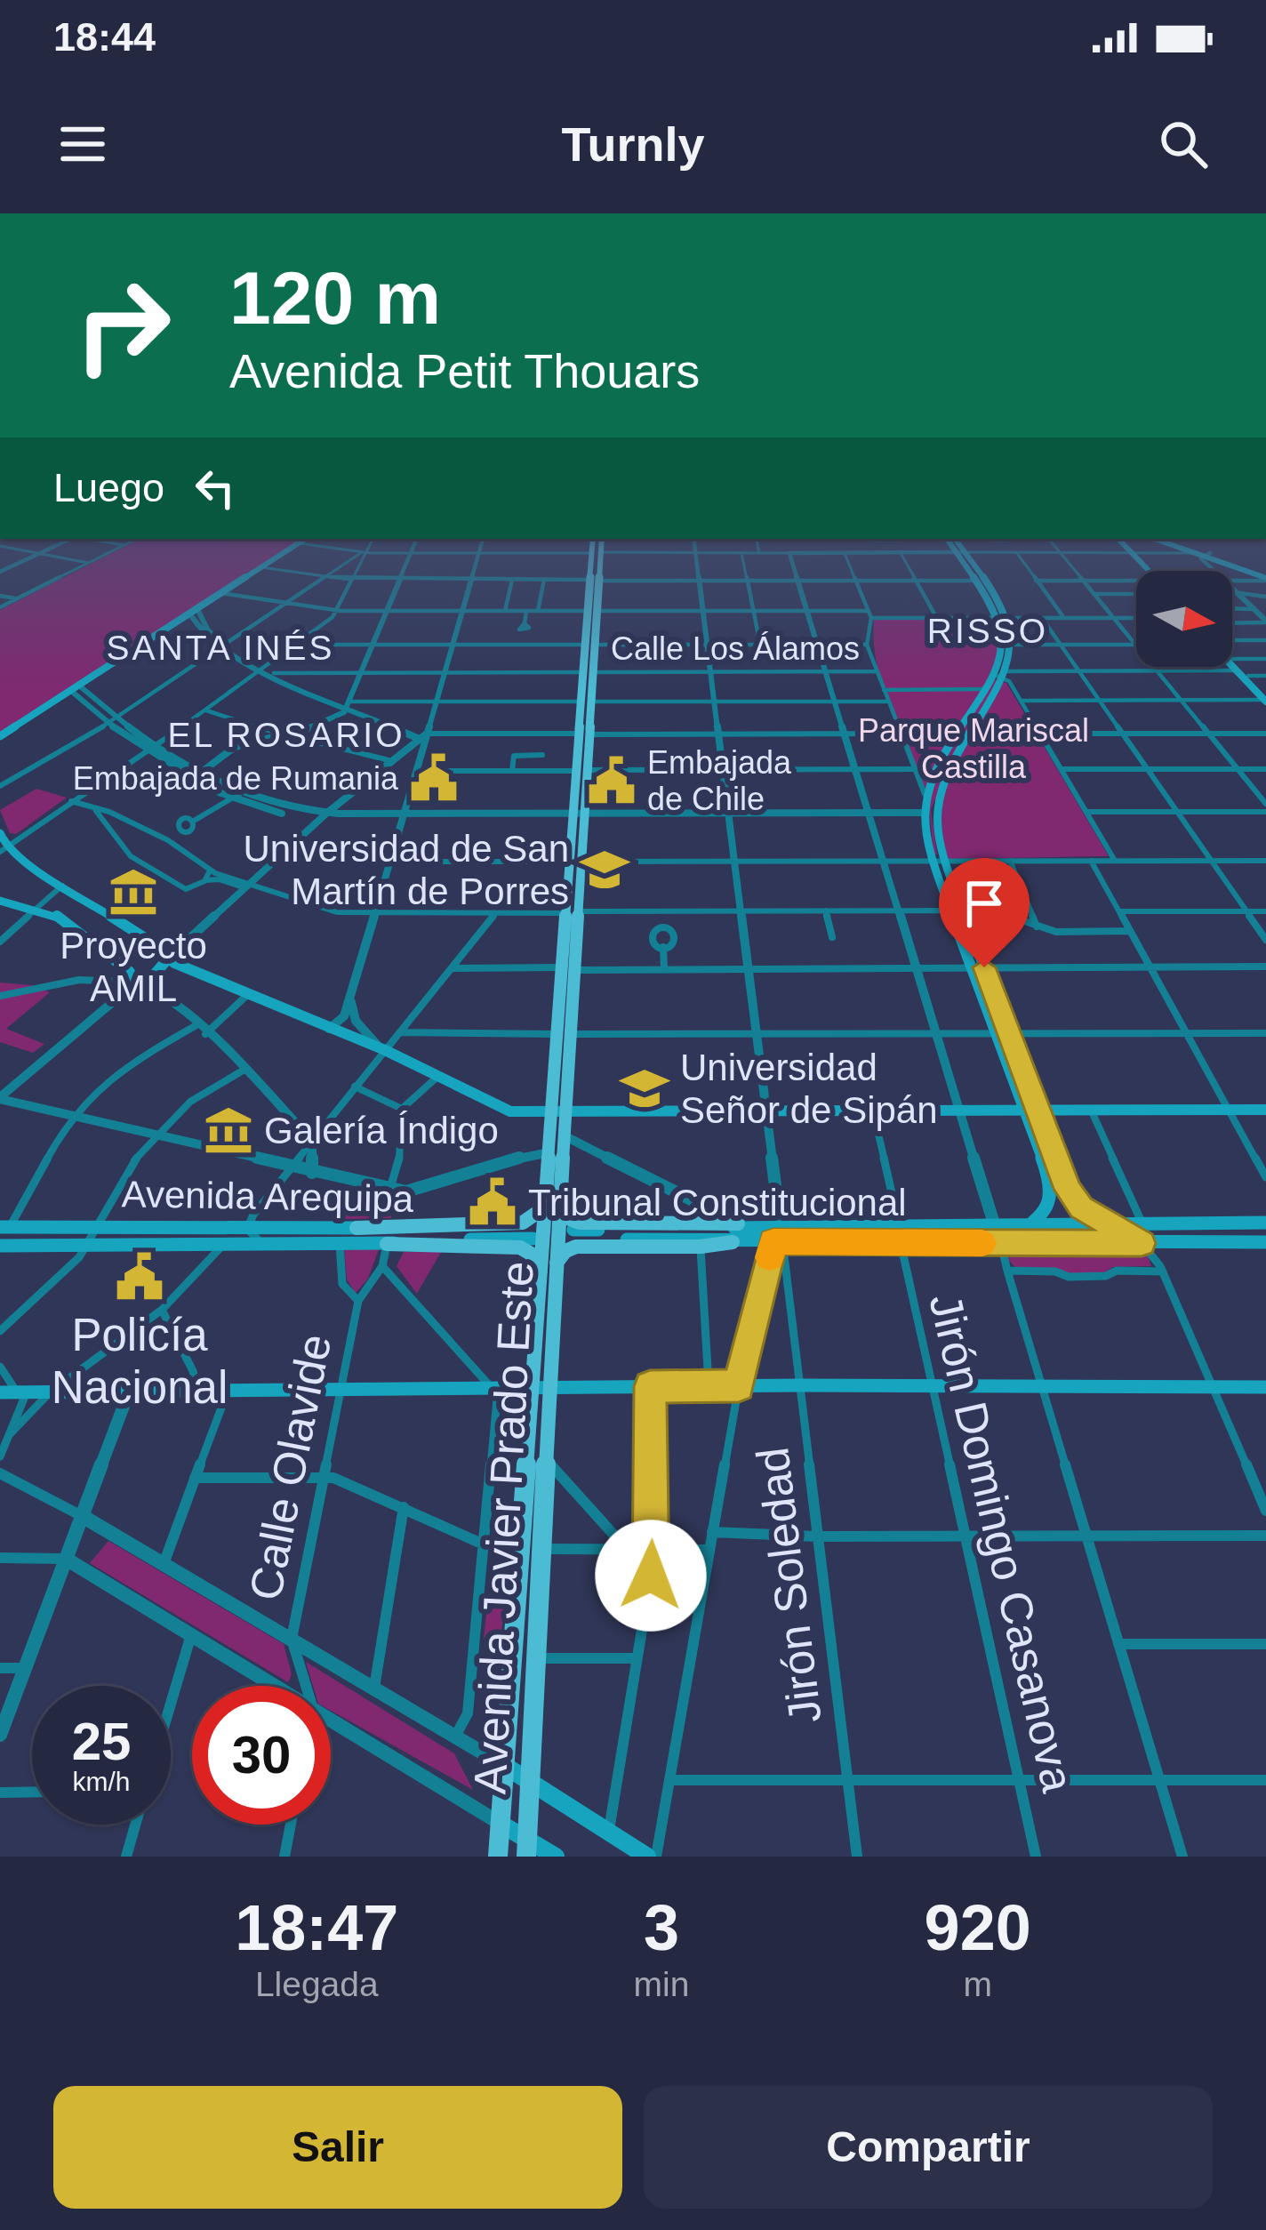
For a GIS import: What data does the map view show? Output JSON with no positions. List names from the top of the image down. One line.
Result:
{"streets":{"main road":["Avenida Arequipa","Avenida Javier Prado Este"],"street":["Calle Los Álamos","Calle Olavide","Jirón Domingo Casanova","Jirón Soledad"]},"crossings":[["Avenida Arequipa","Calle Olavide"]],"districts":["RISSO","SANTA INÉS","EL ROSARIO"],"parks":["Parque Mariscal Castilla"],"places":{"public building":["Embajada de Rumania","Embajada de Chile","Tribunal Constitucional","Policía Nacional"],"school or university":["Universidad de San Martín de Porres","Universidad Señor de Sipán"],"museum":["Proyecto AMIL","Galería Índigo"]},"north":"right","page":{"status":"18:44","header":"Turnly","turn":["120 m","Avenida Petit Thouars"],"then":"Luego","speed":"25 km/h","limit":"30","eta":["18:47","Llegada","3","min","920","m"],"buttons":["Salir","Compartir"]}}
